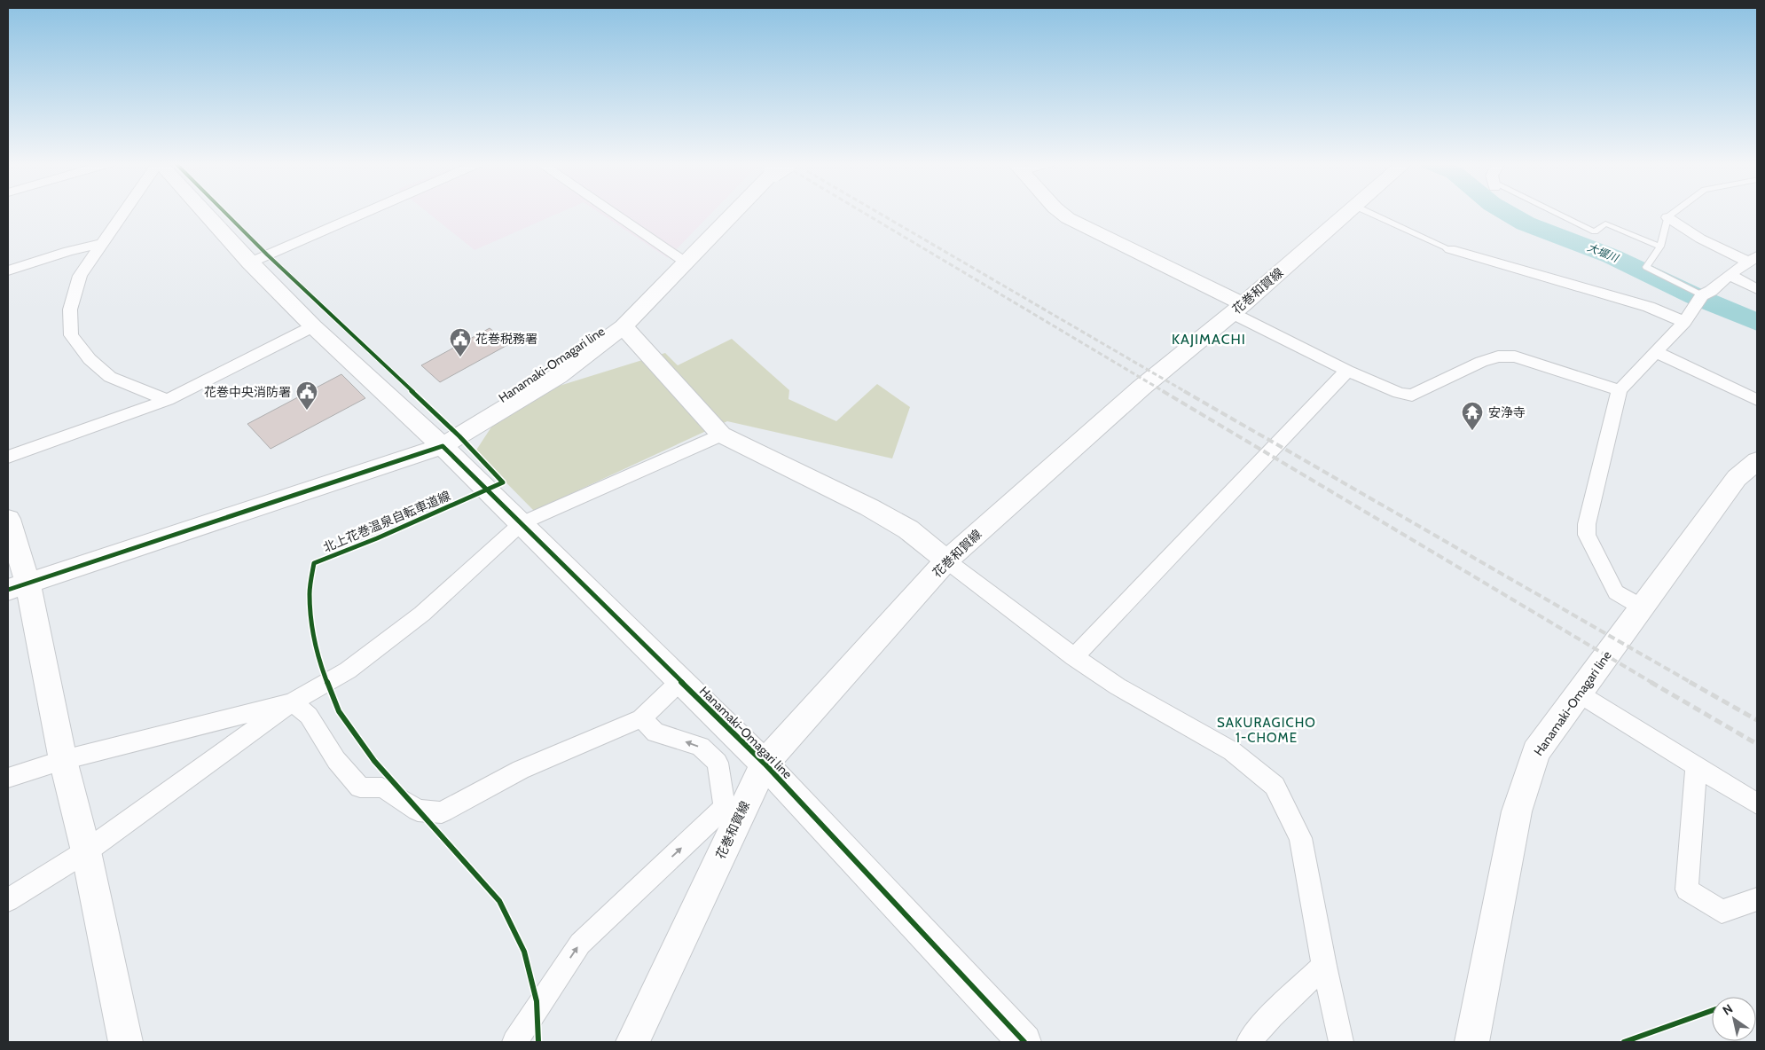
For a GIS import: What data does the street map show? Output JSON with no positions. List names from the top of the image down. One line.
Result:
{"streets":{"street":["花巻和賀線","Hanamaki-Omagari line"],"cycle path":["北上花巻温泉自転車道線"]},"crossings":[["花巻和賀線","Hanamaki-Omagari line"]],"districts":["KAJIMACHI","SAKURAGICHO 1-CHOME"],"water":["大堰川"],"places":{"public building":["花巻税務署","花巻中央消防署"],"temple":["安浄寺"]},"north":"top left"}
